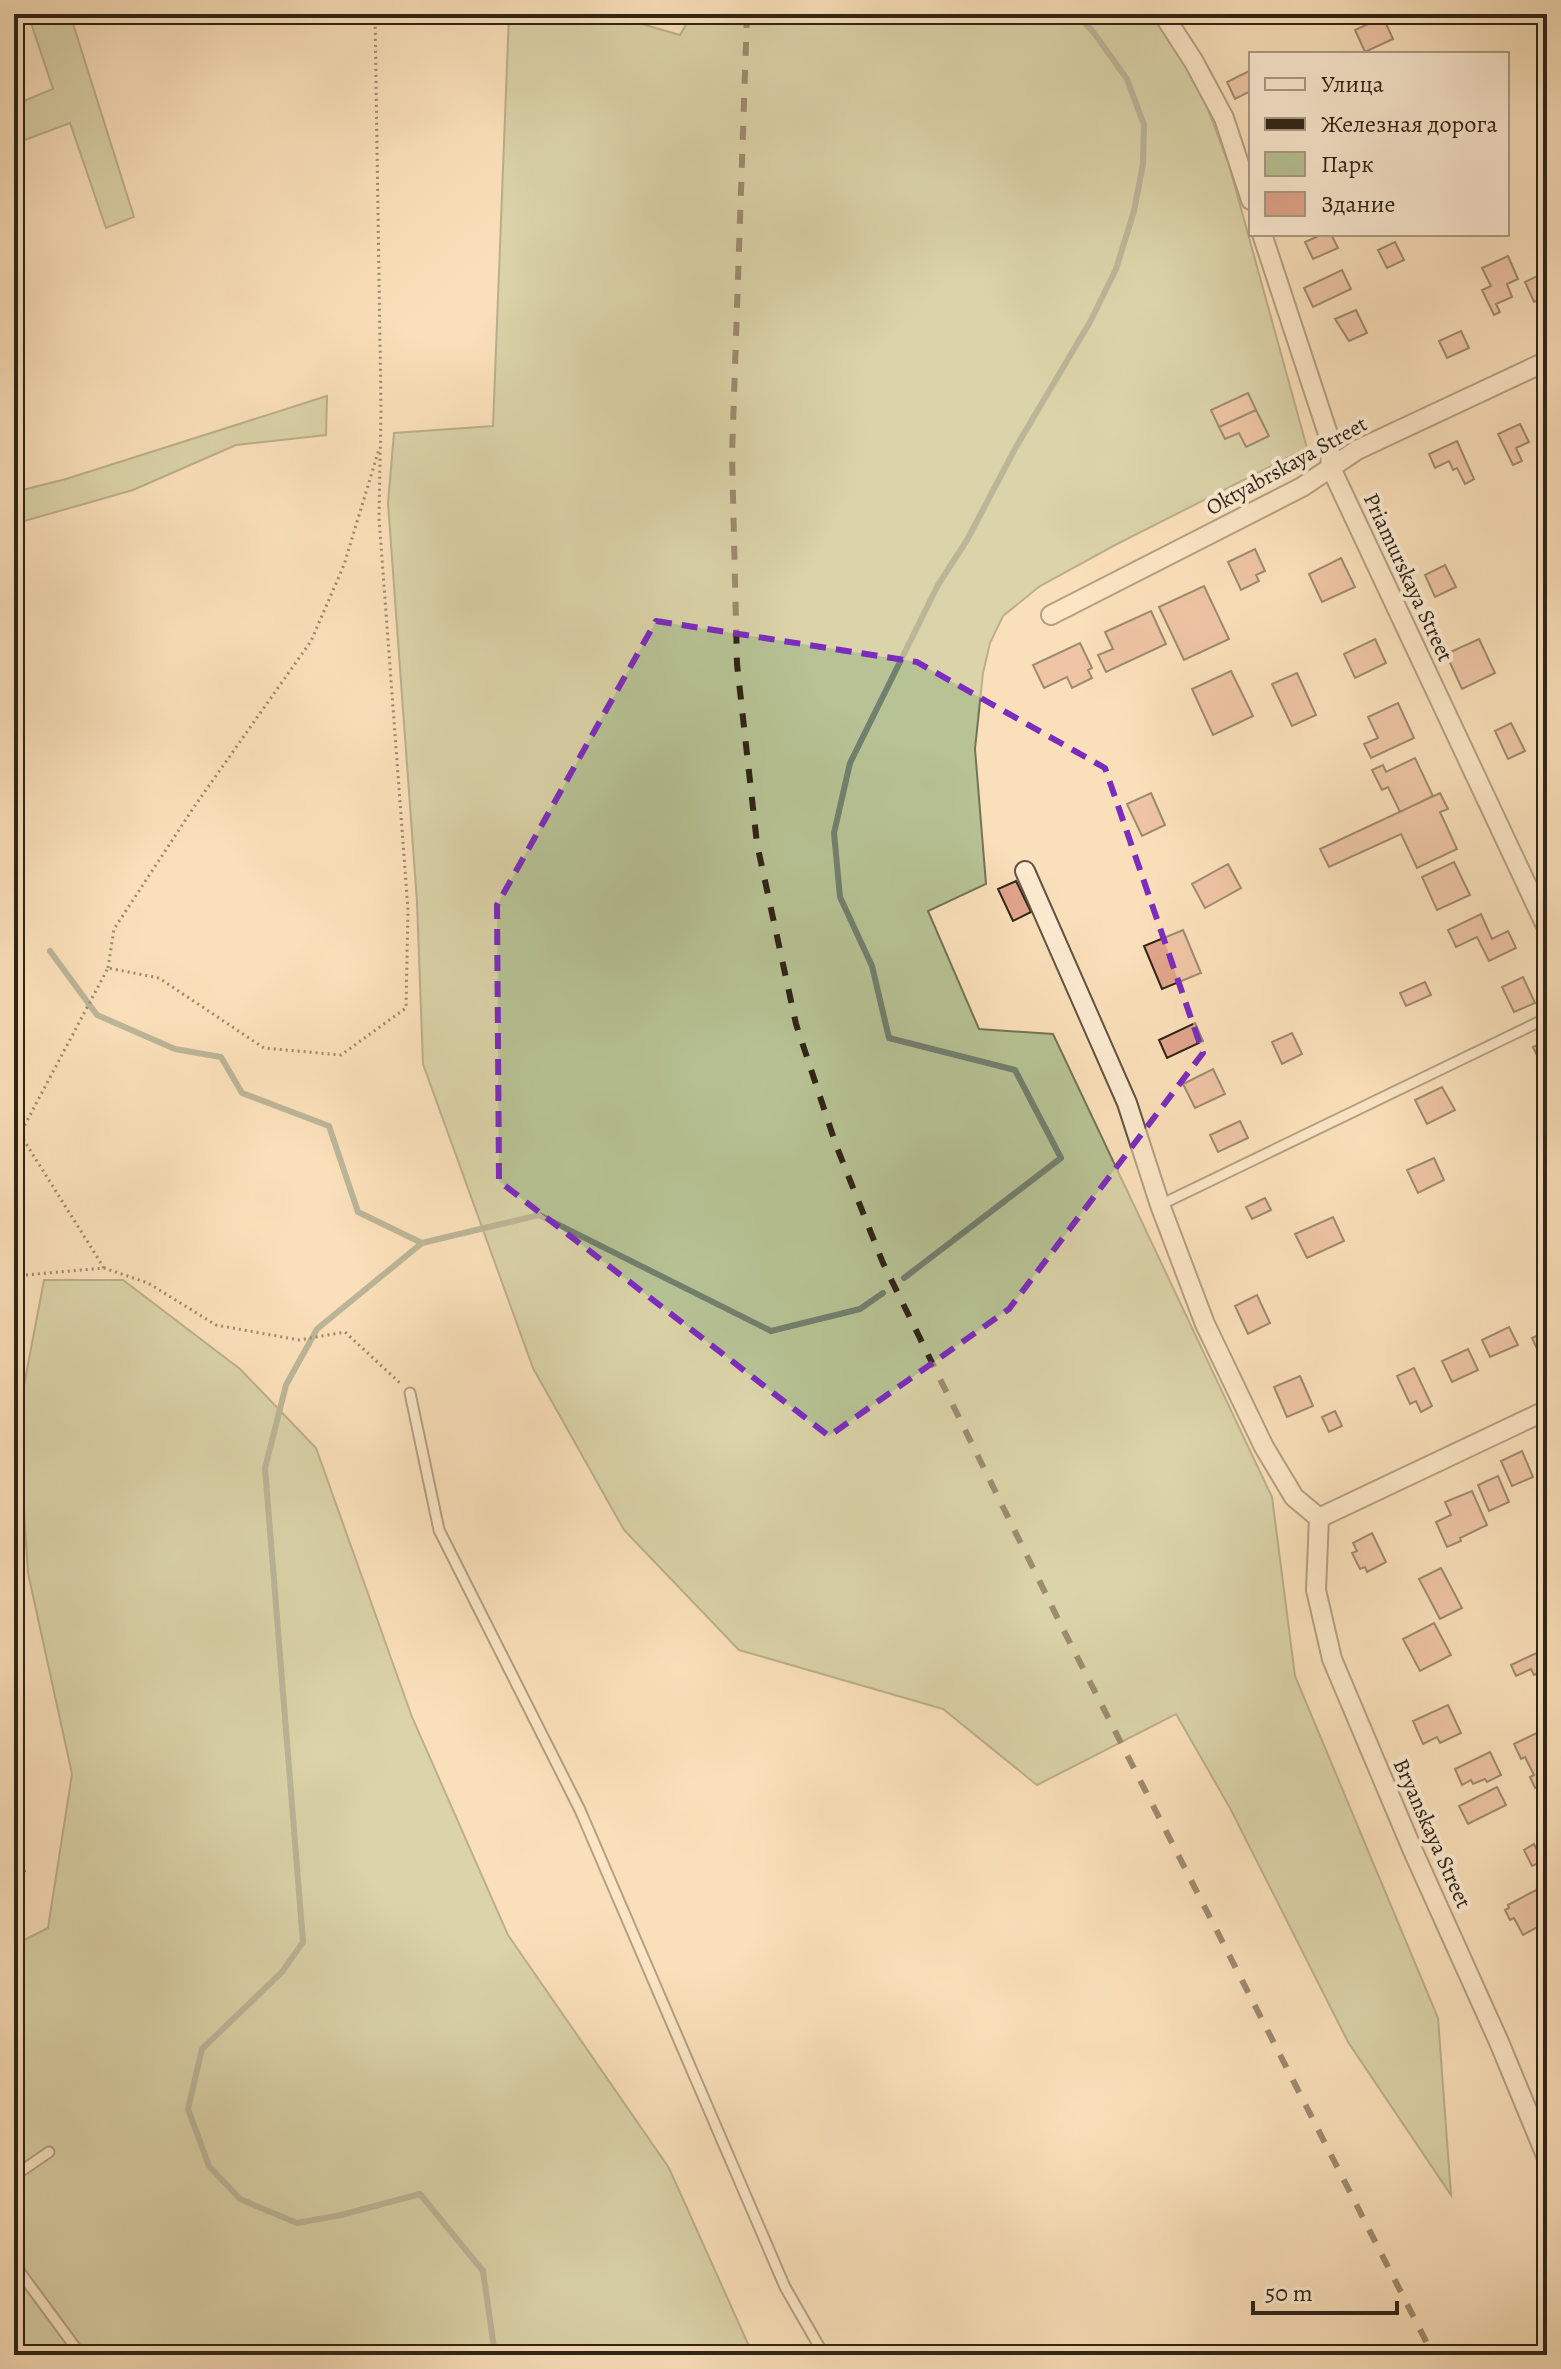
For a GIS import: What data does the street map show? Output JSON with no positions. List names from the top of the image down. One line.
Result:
{"streets":{"street":["Oktyabrskaya Street","Priamurskaya Street","Bryanskaya Street"]},"crossings":[["Oktyabrskaya Street","Priamurskaya Street"]],"legend":["Улица","Железная дорога","Парк","Здание"],"scale_bar":"50 m"}
